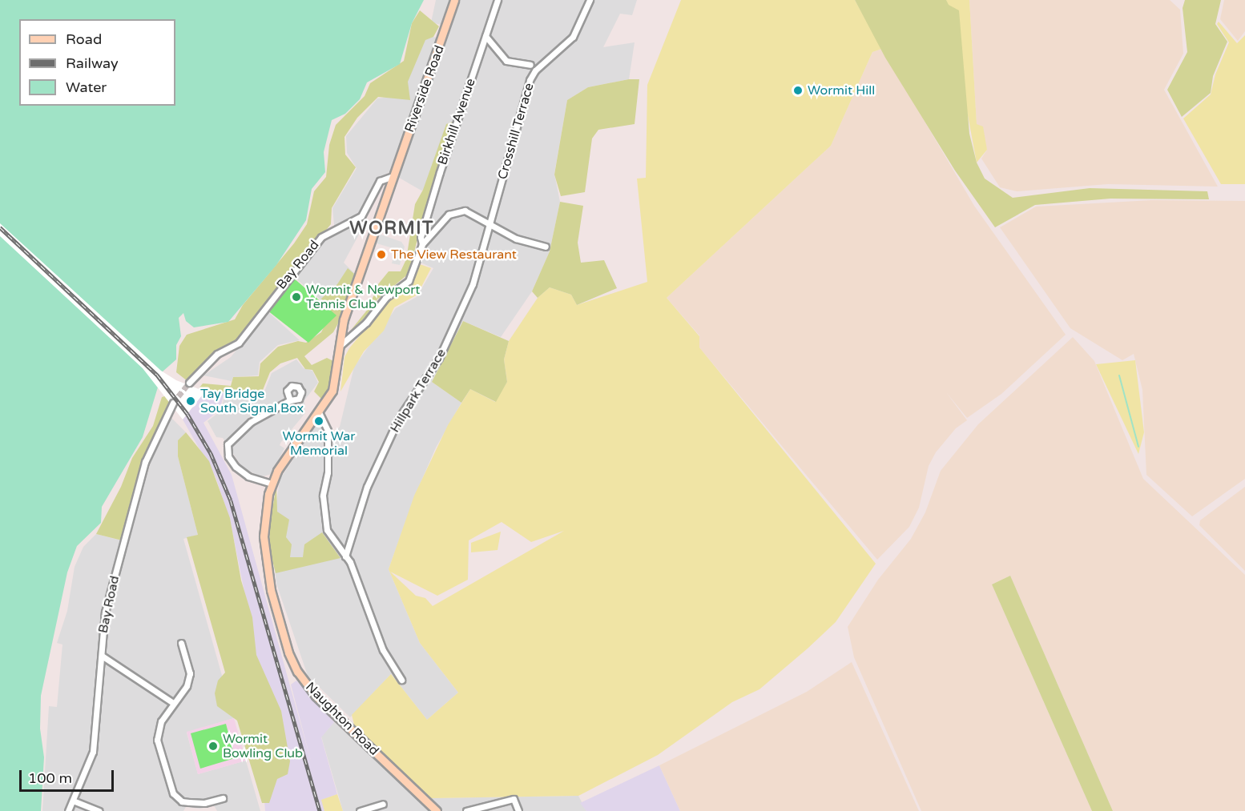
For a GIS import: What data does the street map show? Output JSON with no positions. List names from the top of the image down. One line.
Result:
{"streets":{"main road":["Riverside Road","Naughton Road"],"street":["Birkhill Avenue","Crosshill Terrace","Bay Road","Hillpark Terrace"]},"crossings":[["Riverside Road","Bay Road"],["Riverside Road","Naughton Road"],["Crosshill Terrace","Hillpark Terrace"],["Bay Road","Naughton Road"]],"districts":["WORMIT"],"places":["Wormit Hill","The View Restaurant","Wormit & Newport Tennis Club","Tay Bridge South Signal Box","Wormit War Memorial","Wormit Bowling Club"],"legend":["Road","Railway","Water"],"scale_bar":"100 m"}
